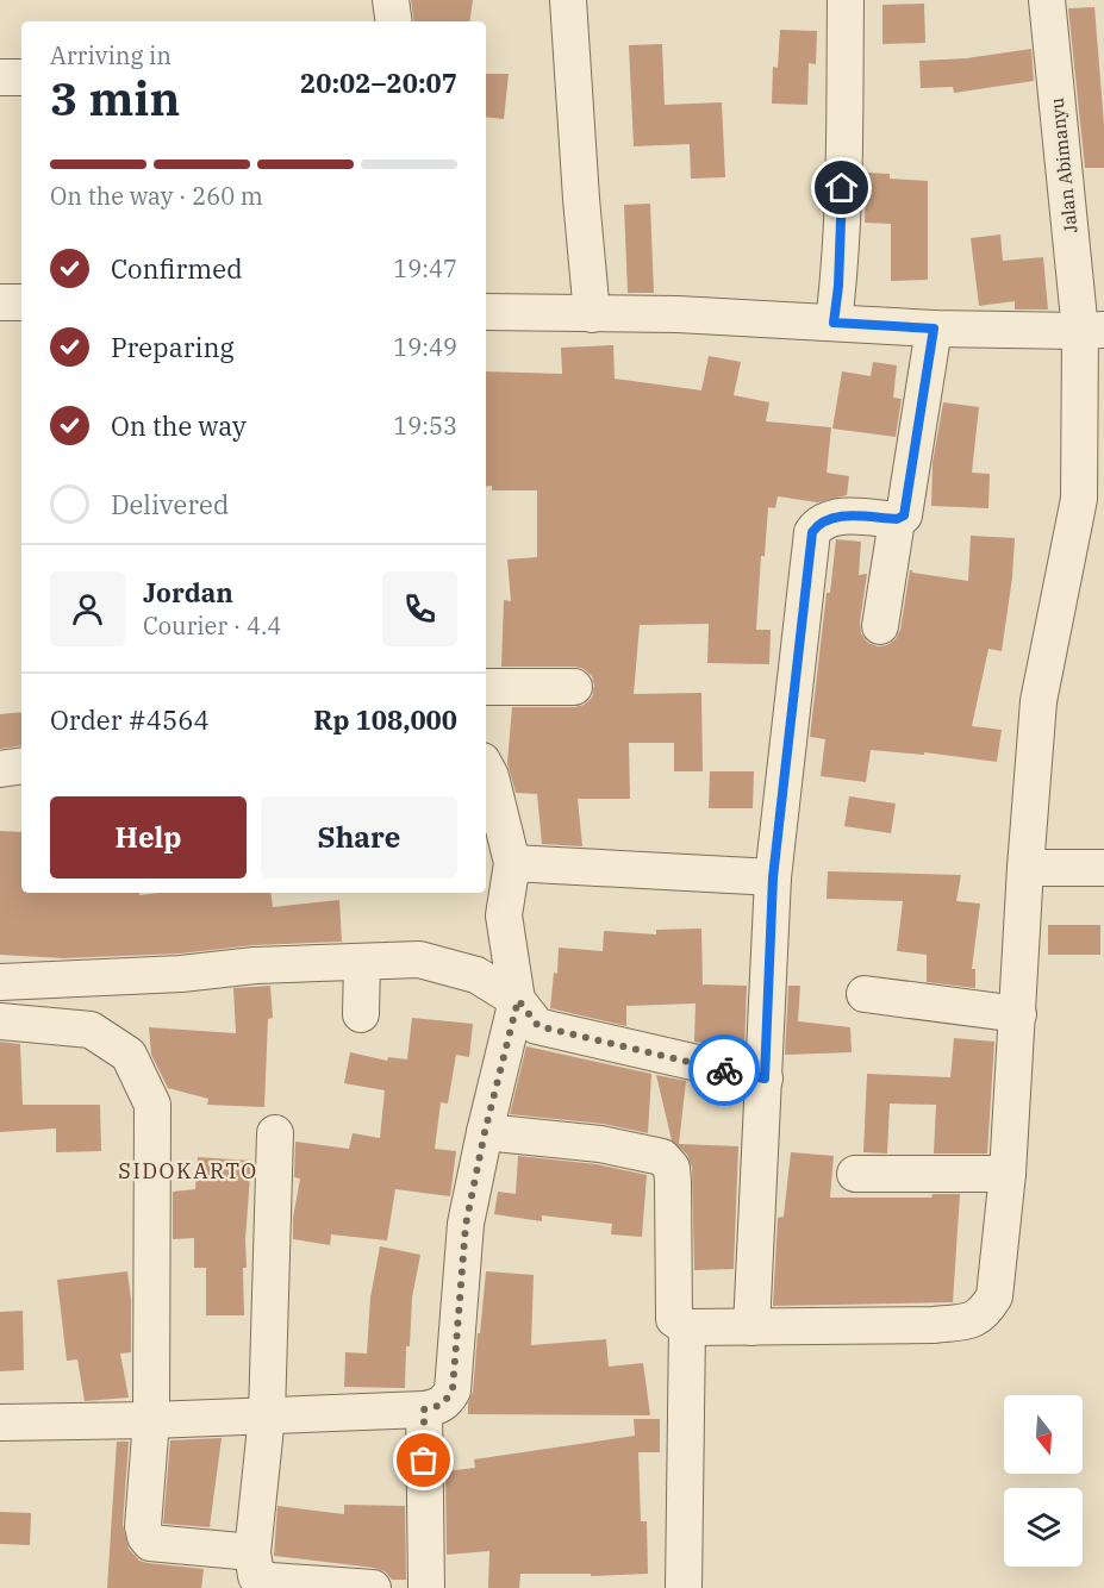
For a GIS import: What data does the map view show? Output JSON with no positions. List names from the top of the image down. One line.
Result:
{"streets":{"street":["Jalan Abimanyu"]},"districts":["SIDOKARTO"],"north":"bottom","page":{"heading":["3 min","Arriving in","20:02–20:07"],"panel":["Jordan","Courier · 4.4","Order #4564","Rp 108,000"],"bar":"On the way · 260 m","list":[["Confirmed","19:47"],["Preparing","19:49"],["On the way","19:53"],"Delivered"],"buttons":["Help","Share"]}}
